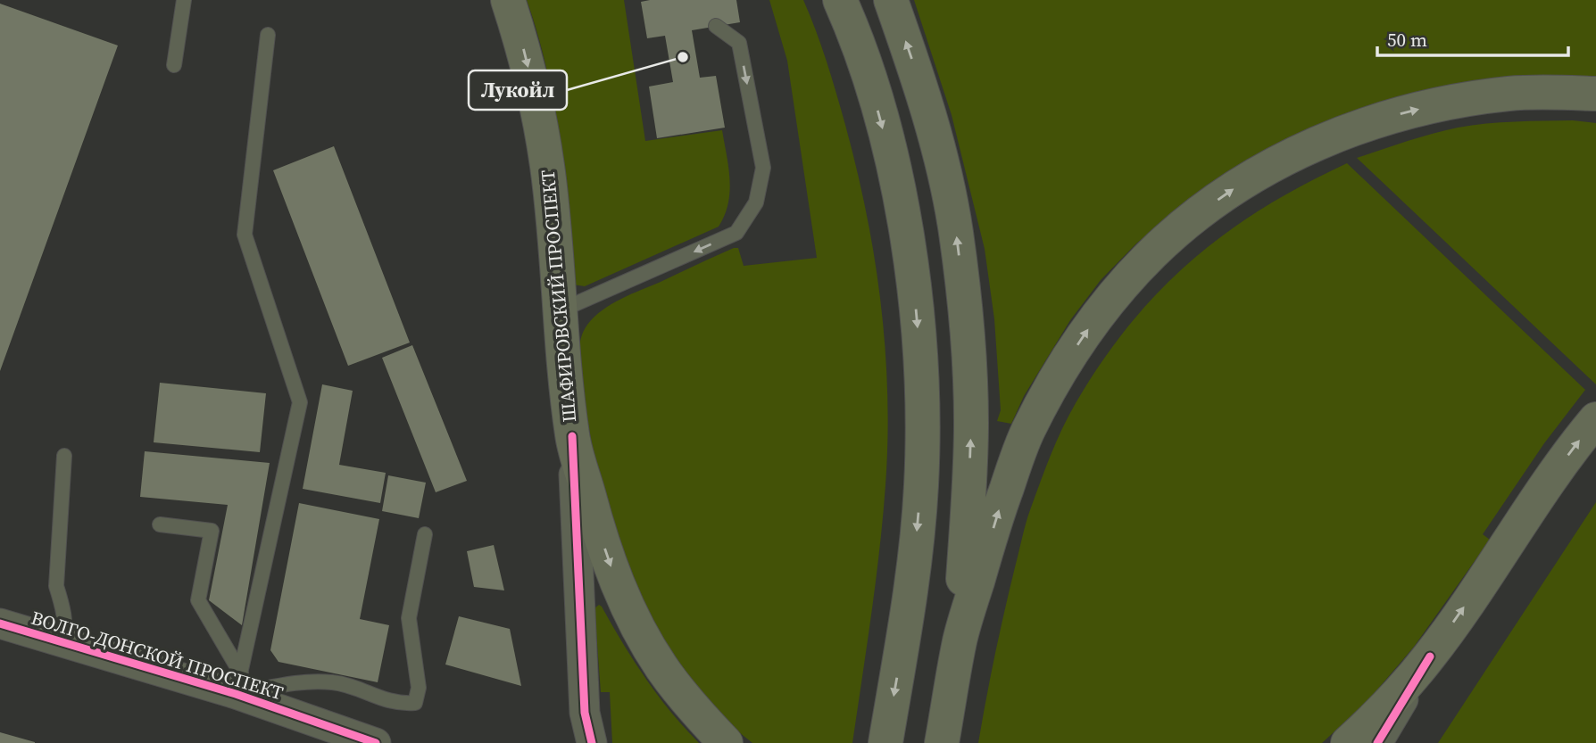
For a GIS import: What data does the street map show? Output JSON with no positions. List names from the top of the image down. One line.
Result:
{"streets":{"main road":["ШАФИРОВСКИЙ ПРОСПЕКТ"],"street":["ВОЛГО-ДОНСКОЙ ПРОСПЕКТ"]},"one_way":["ШАФИРОВСКИЙ ПРОСПЕКТ"],"places":["Лукойл"],"scale_bar":"50 m"}
